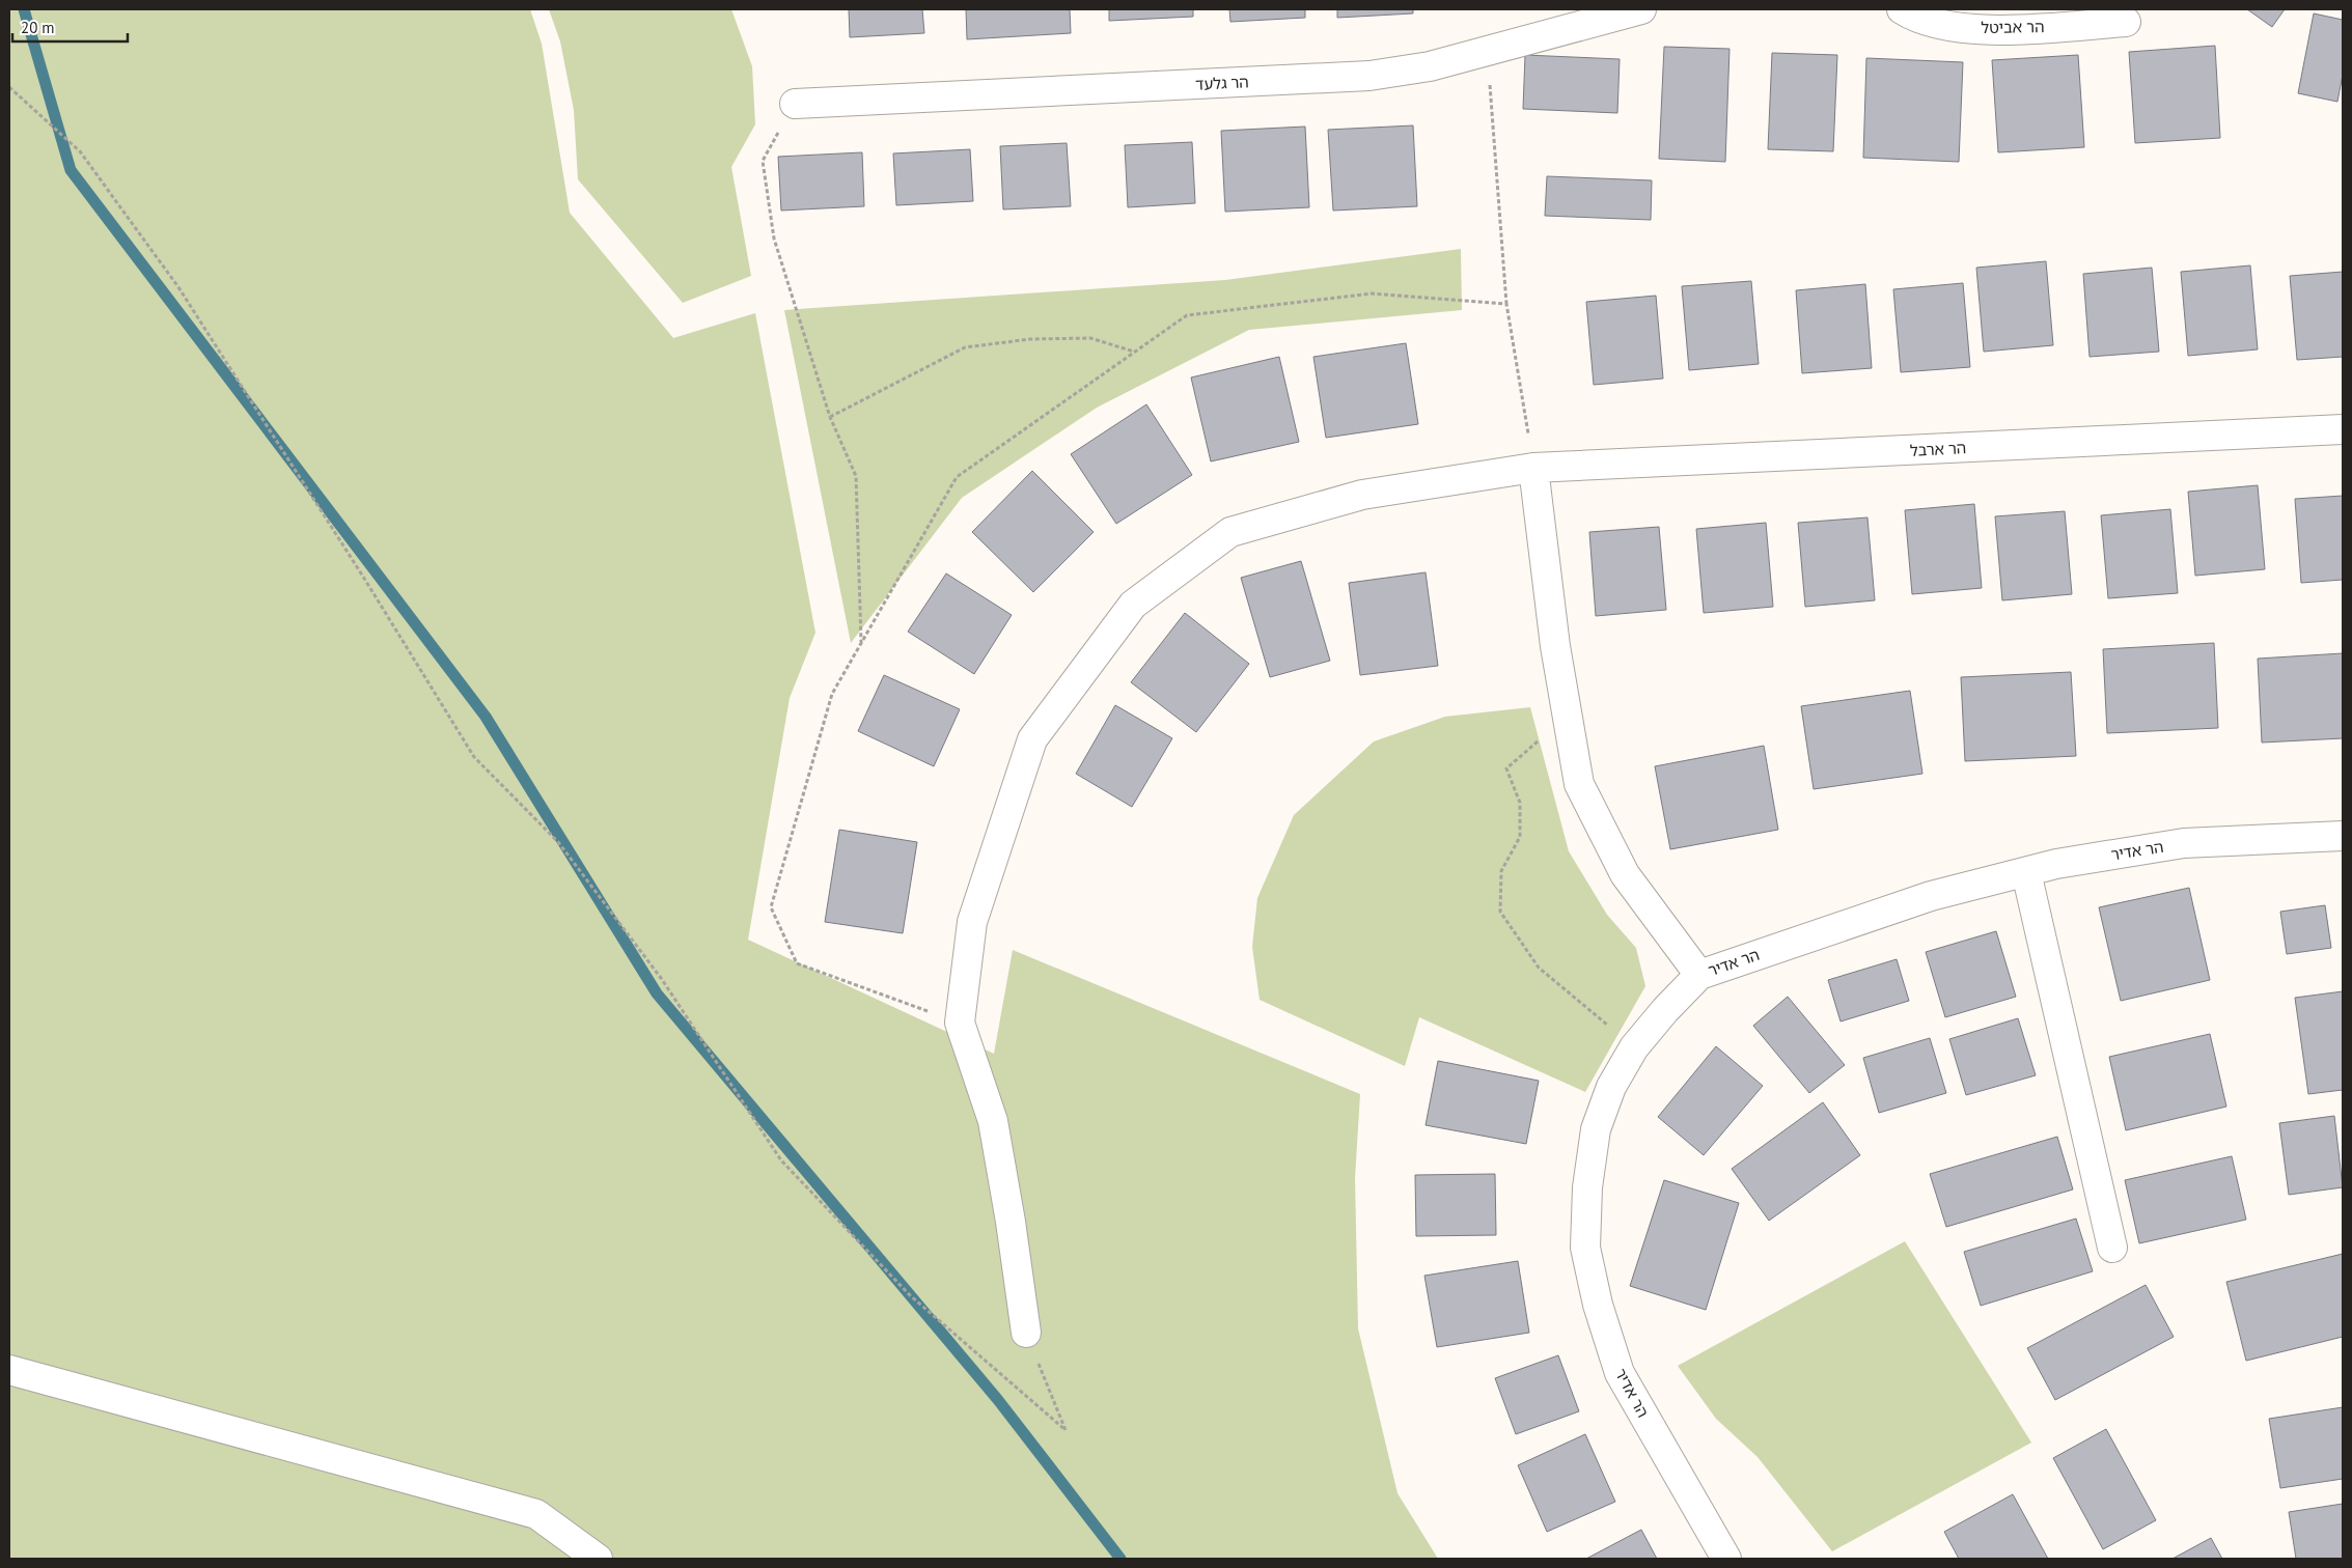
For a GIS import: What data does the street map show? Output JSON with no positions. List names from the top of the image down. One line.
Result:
{"streets":{"street":["הר אביטל","הר גלעד","הר ארבל","הר אדיר"]},"scale_bar":"20 m"}
